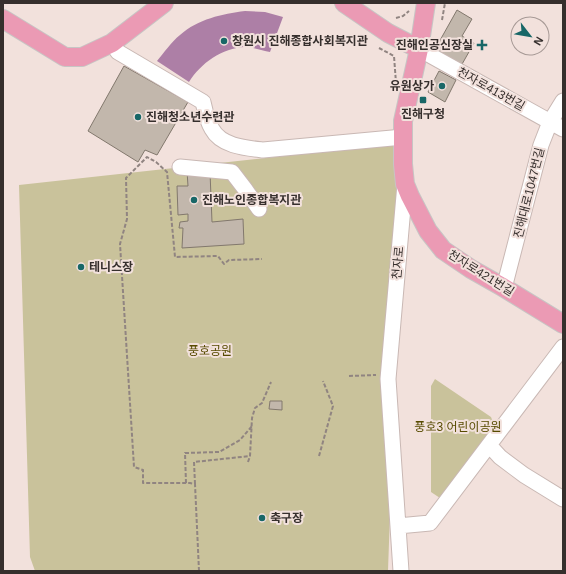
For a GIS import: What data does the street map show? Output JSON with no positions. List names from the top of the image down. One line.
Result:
{"streets":{"main road":["천자로","천자로421번길"],"street":["천자로413번길","진해대로1047번길"]},"crossings":[["천자로413번길","진해대로1047번길"],["천자로413번길","천자로"],["진해대로1047번길","천자로421번길"],["천자로","천자로421번길"]],"parks":["풍호공원","풍호3 어린이공원"],"places":{"other":["창원시 진해종합사회복지관","유원상가","진해청소년수련관","진해노인종합복지관","테니스장","축구장"],"health":["진해인공신장실"],"transit":["진해구청"]},"north":"bottom right"}
